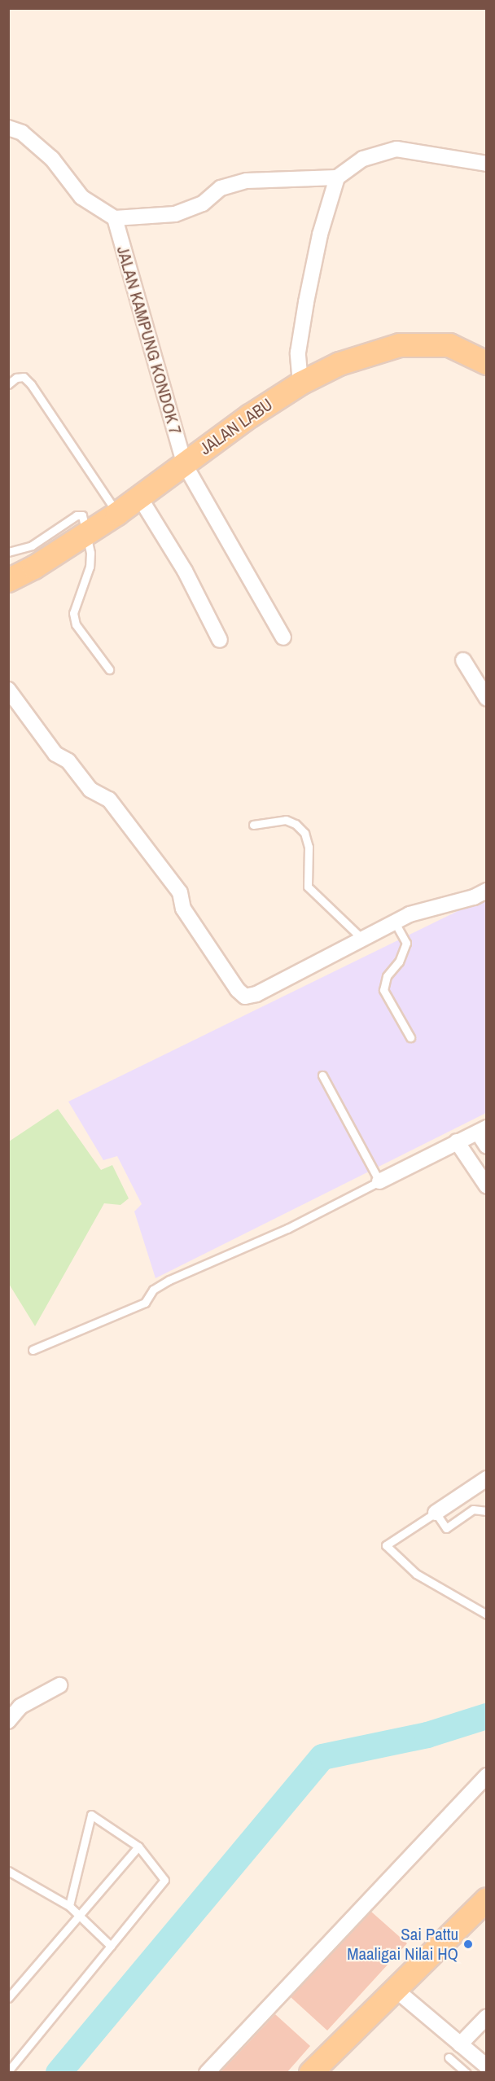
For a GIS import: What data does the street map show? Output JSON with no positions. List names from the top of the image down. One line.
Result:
{"streets":{"main road":["JALAN LABU"],"street":["JALAN KAMPUNG KONDOK 7"]},"crossings":[["JALAN KAMPUNG KONDOK 7","JALAN LABU"]],"places":["Sai Pattu Maaligai Nilai HQ"]}
